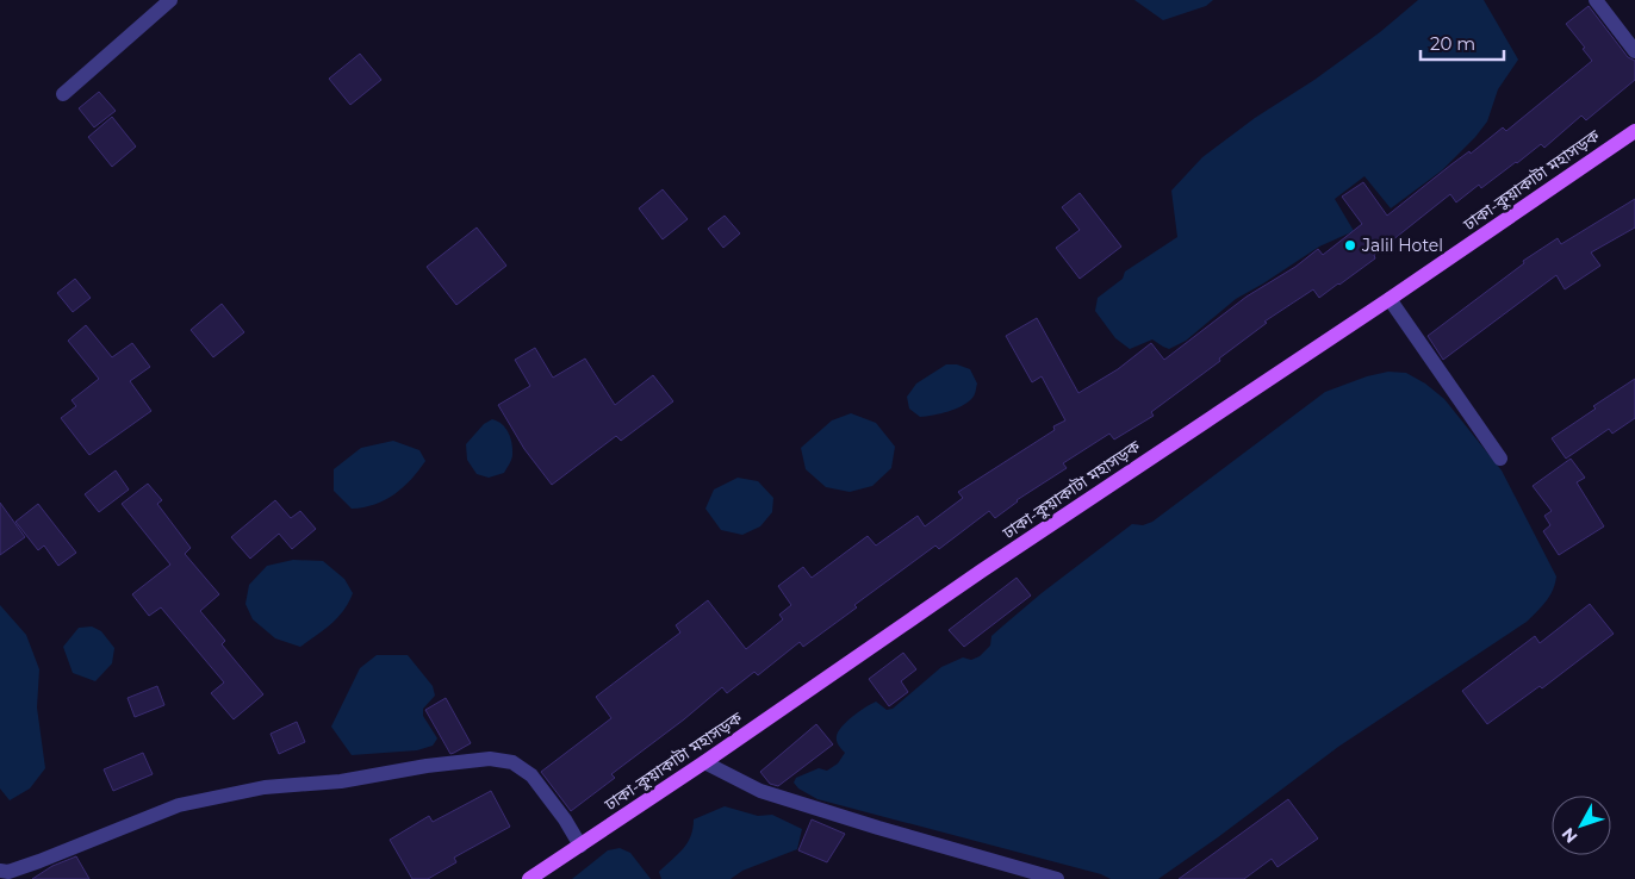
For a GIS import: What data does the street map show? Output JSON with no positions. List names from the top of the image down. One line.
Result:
{"streets":{"main road":["ঢাকা-কুয়াকাটা মহাসড়ক"]},"places":["Jalil Hotel"],"scale_bar":"20 m","north":"bottom left"}
